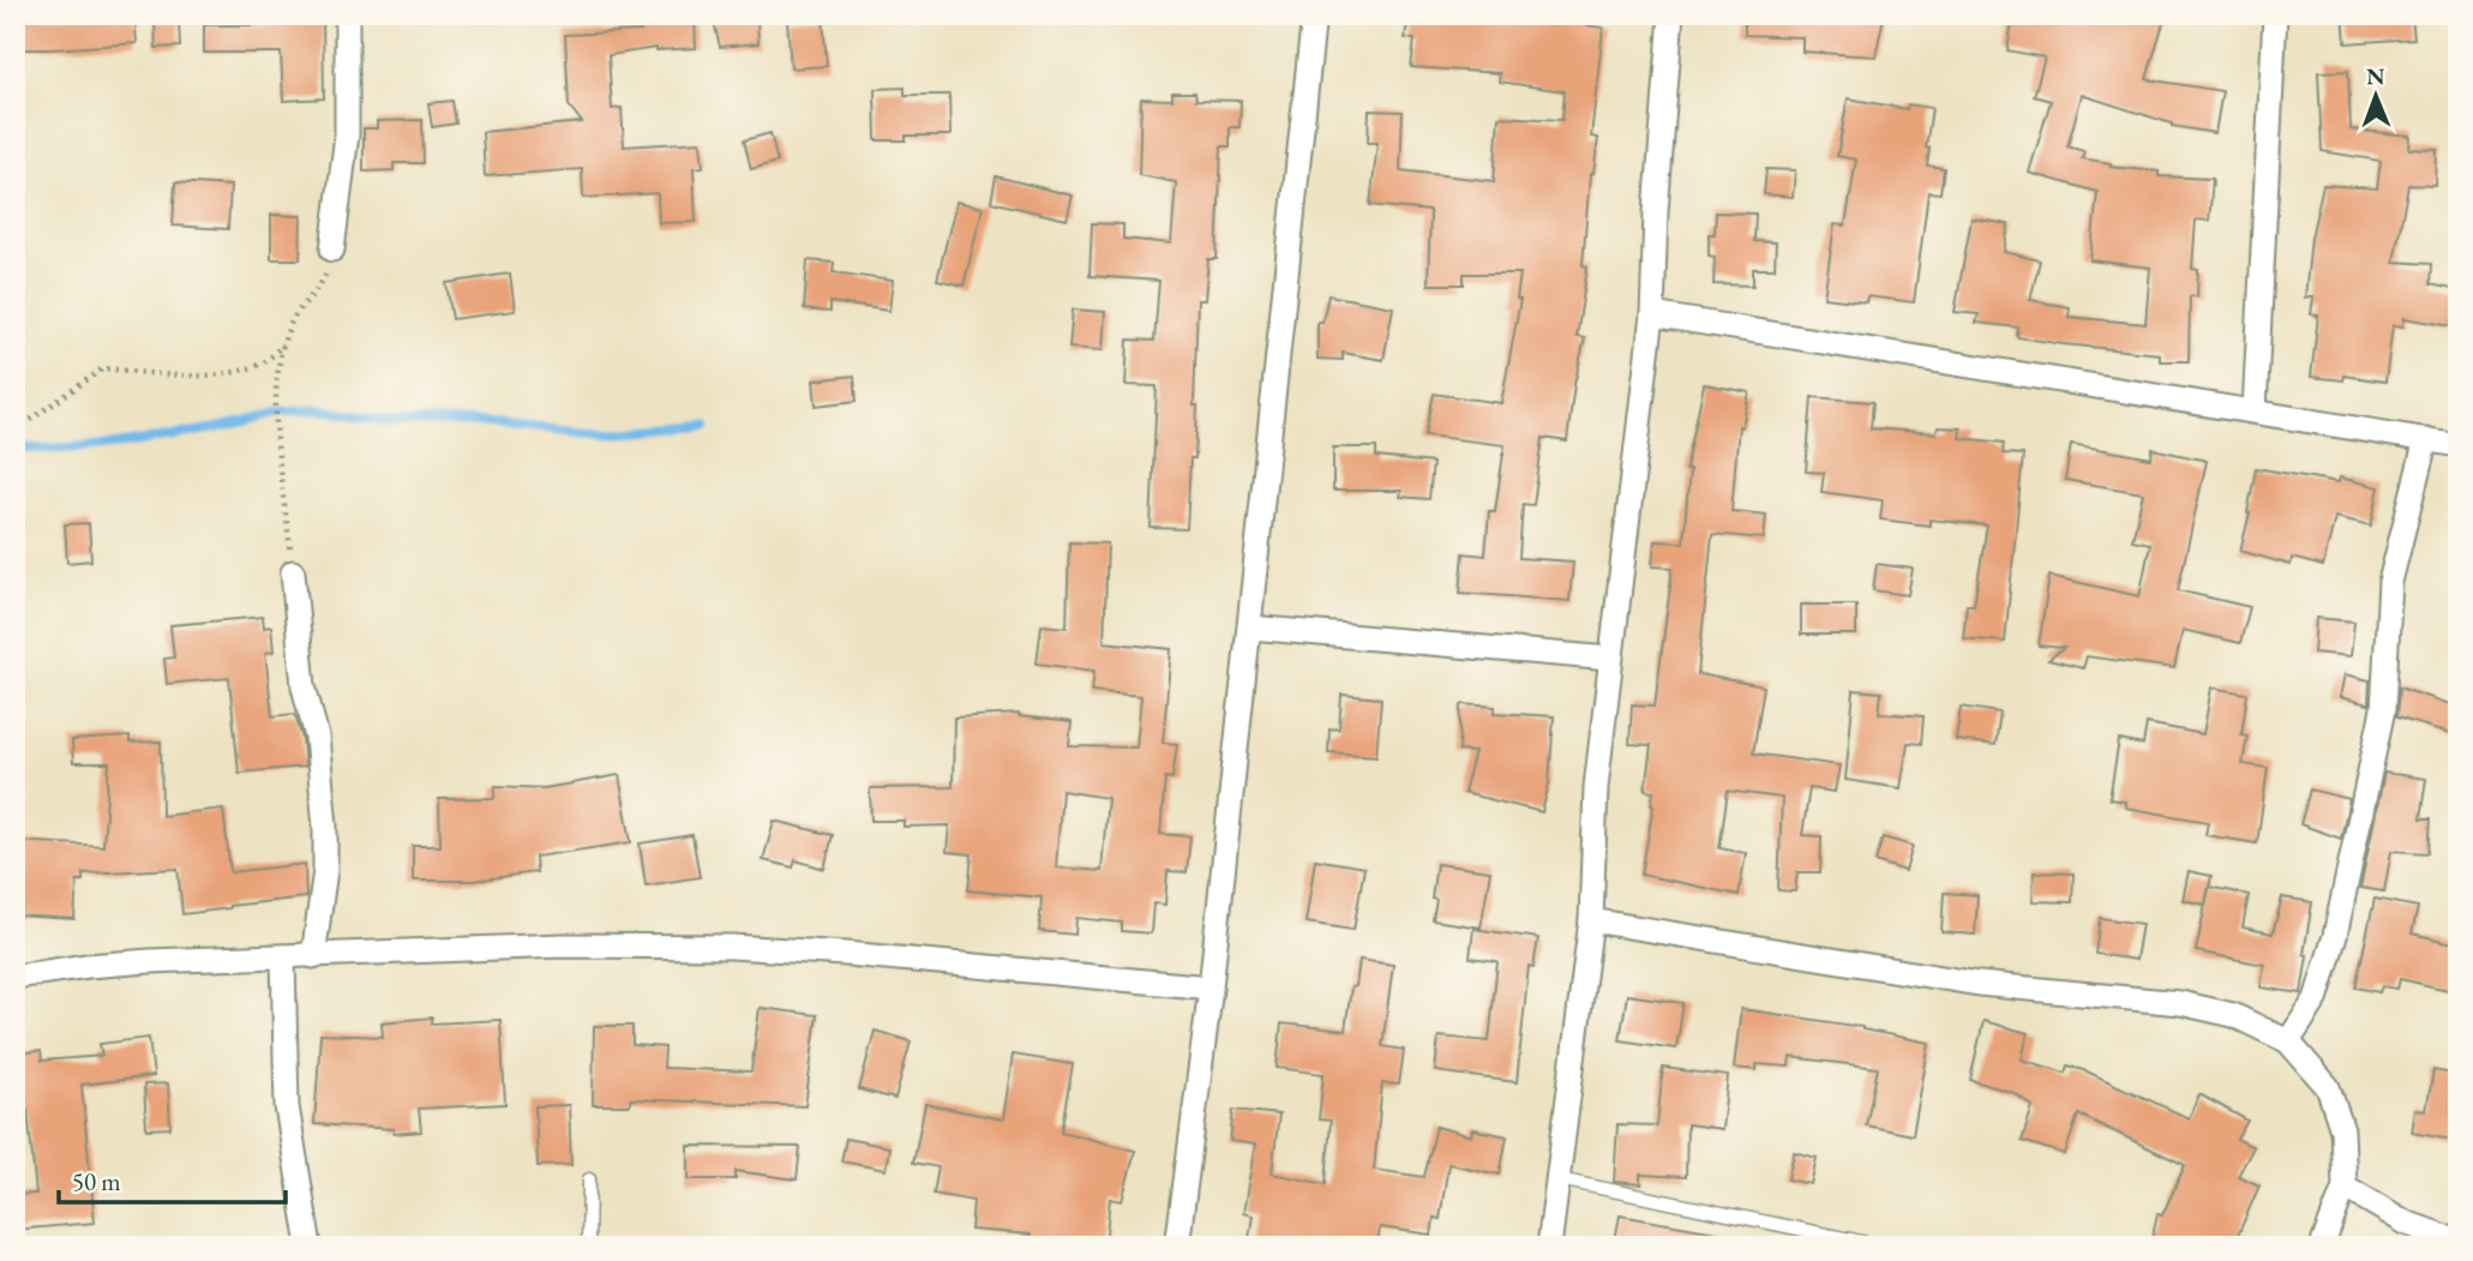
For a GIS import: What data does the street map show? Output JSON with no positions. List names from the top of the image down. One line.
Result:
{"scale_bar":"50 m","north":"top"}
